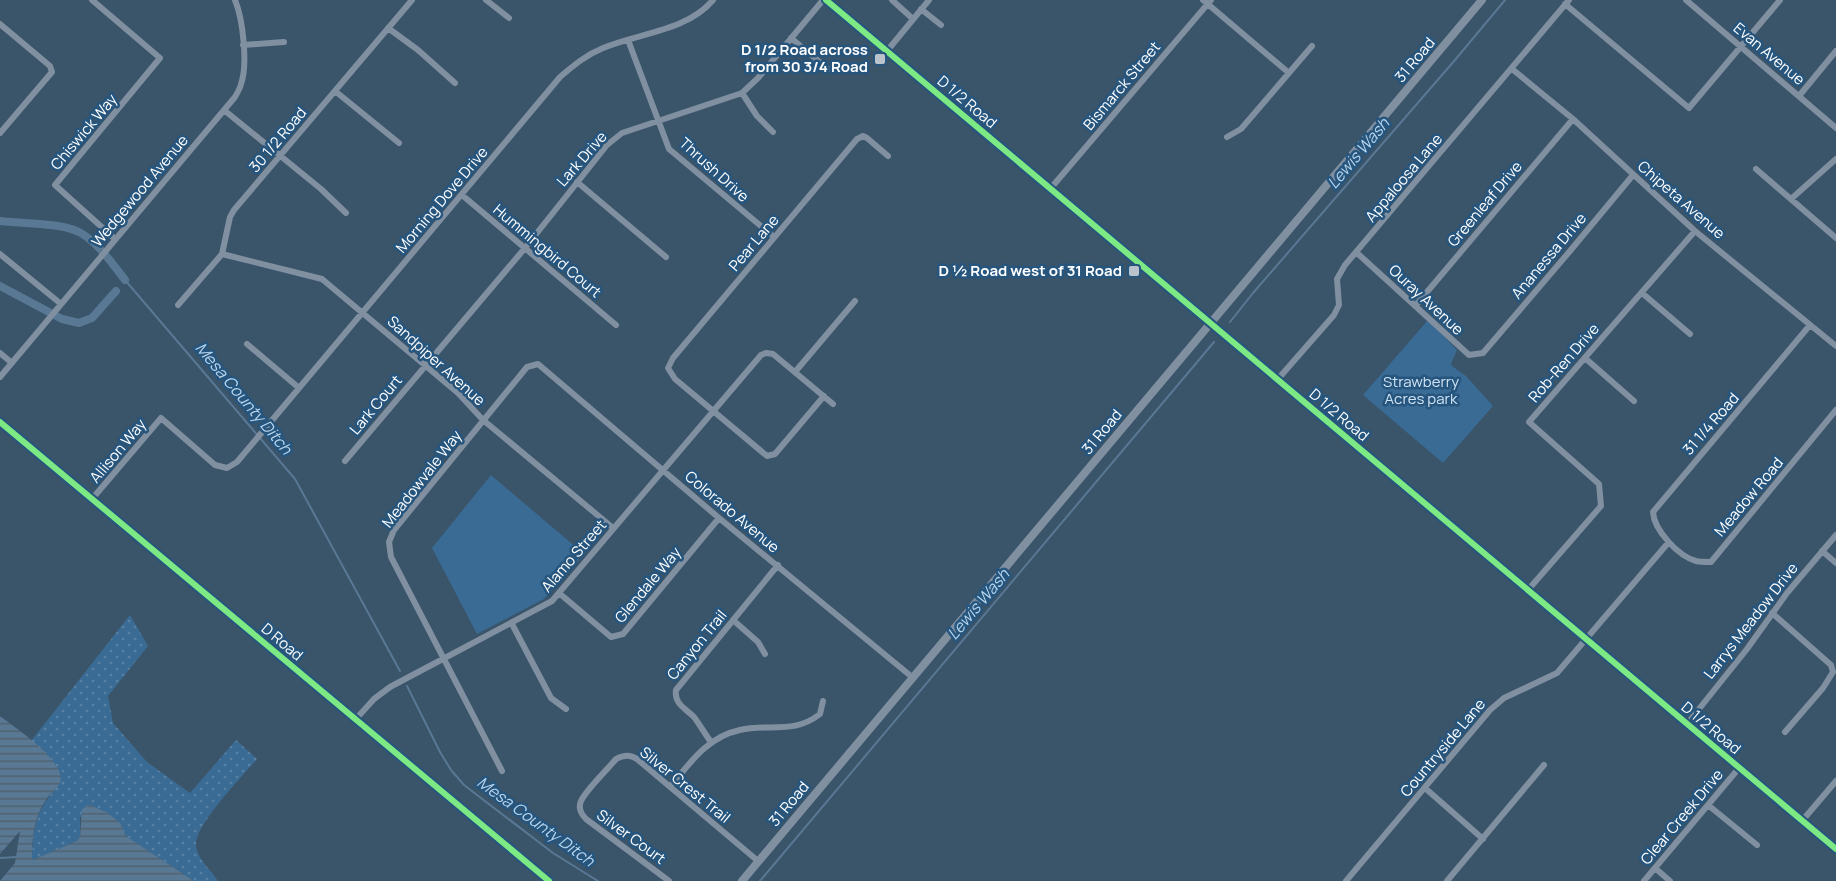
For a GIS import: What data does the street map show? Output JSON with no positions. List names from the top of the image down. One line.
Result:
{"streets":{"main road":["D 1/2 Road"],"street":["Evan Avenue","31 Road","Bismarck Street","Chiswick Way","30 1/2 Road","Lark Drive","Thrush Drive","Appaloosa Lane","Wedgewood Avenue","Morning Dove Drive","Chipeta Avenue","Greenleaf Drive","Pear Lane","Hummingbird Court","Ananessa Drive","Ouray Avenue","Sandpiper Avenue","Rob-Ren Drive","Lark Court","31 1/4 Road","Allison Way","Meadowvale Way","Meadow Road","Colorado Avenue","Alamo Street","Glendale Way","Larrys Meadow Drive","D Road","Canyon Trail","Countryside Lane","Silver Crest Trail","Clear Creek Drive","Silver Court"]},"crossings":[["31 Road","D 1/2 Road"],["31 Road","Colorado Avenue"],["31 Road","Silver Crest Trail"],["Bismarck Street","D 1/2 Road"],["D 1/2 Road","Lark Drive"],["D 1/2 Road","Appaloosa Lane"],["D 1/2 Road","Rob-Ren Drive"],["D 1/2 Road","Larrys Meadow Drive"],["D 1/2 Road","Countryside Lane"],["D 1/2 Road","Clear Creek Drive"],["Chiswick Way","Wedgewood Avenue"],["30 1/2 Road","Sandpiper Avenue"],["Lark Drive","Thrush Drive"],["Lark Drive","Hummingbird Court"],["Lark Drive","Sandpiper Avenue"],["Lark Drive","Lark Court"],["Thrush Drive","Morning Dove Drive"],["Thrush Drive","Pear Lane"],["Appaloosa Lane","Chipeta Avenue"],["Appaloosa Lane","Ouray Avenue"],["Morning Dove Drive","Hummingbird Court"],["Morning Dove Drive","Sandpiper Avenue"],["Morning Dove Drive","Allison Way"],["Chipeta Avenue","Greenleaf Drive"],["Chipeta Avenue","Ananessa Drive"],["Chipeta Avenue","Rob-Ren Drive"],["Chipeta Avenue","31 1/4 Road"],["Greenleaf Drive","Ouray Avenue"],["Pear Lane","Alamo Street"],["Ananessa Drive","Ouray Avenue"],["Sandpiper Avenue","Lark Court"],["Sandpiper Avenue","Meadowvale Way"],["Sandpiper Avenue","Alamo Street"],["31 1/4 Road","Meadow Road"],["31 1/4 Road","Countryside Lane"],["Allison Way","D Road"],["Meadowvale Way","Colorado Avenue"],["Meadowvale Way","Alamo Street"],["Meadow Road","Countryside Lane"],["Colorado Avenue","Alamo Street"],["Colorado Avenue","Glendale Way"],["Colorado Avenue","Canyon Trail"],["Alamo Street","Glendale Way"],["Alamo Street","D Road"],["Silver Crest Trail","Silver Court"]],"water":["Lewis Wash","Mesa County Ditch"],"parks":["Strawberry Acres park"],"places":{"transit":["D 1/2 Road across from 30 3/4 Road","D ½ Road west of 31 Road"]}}
